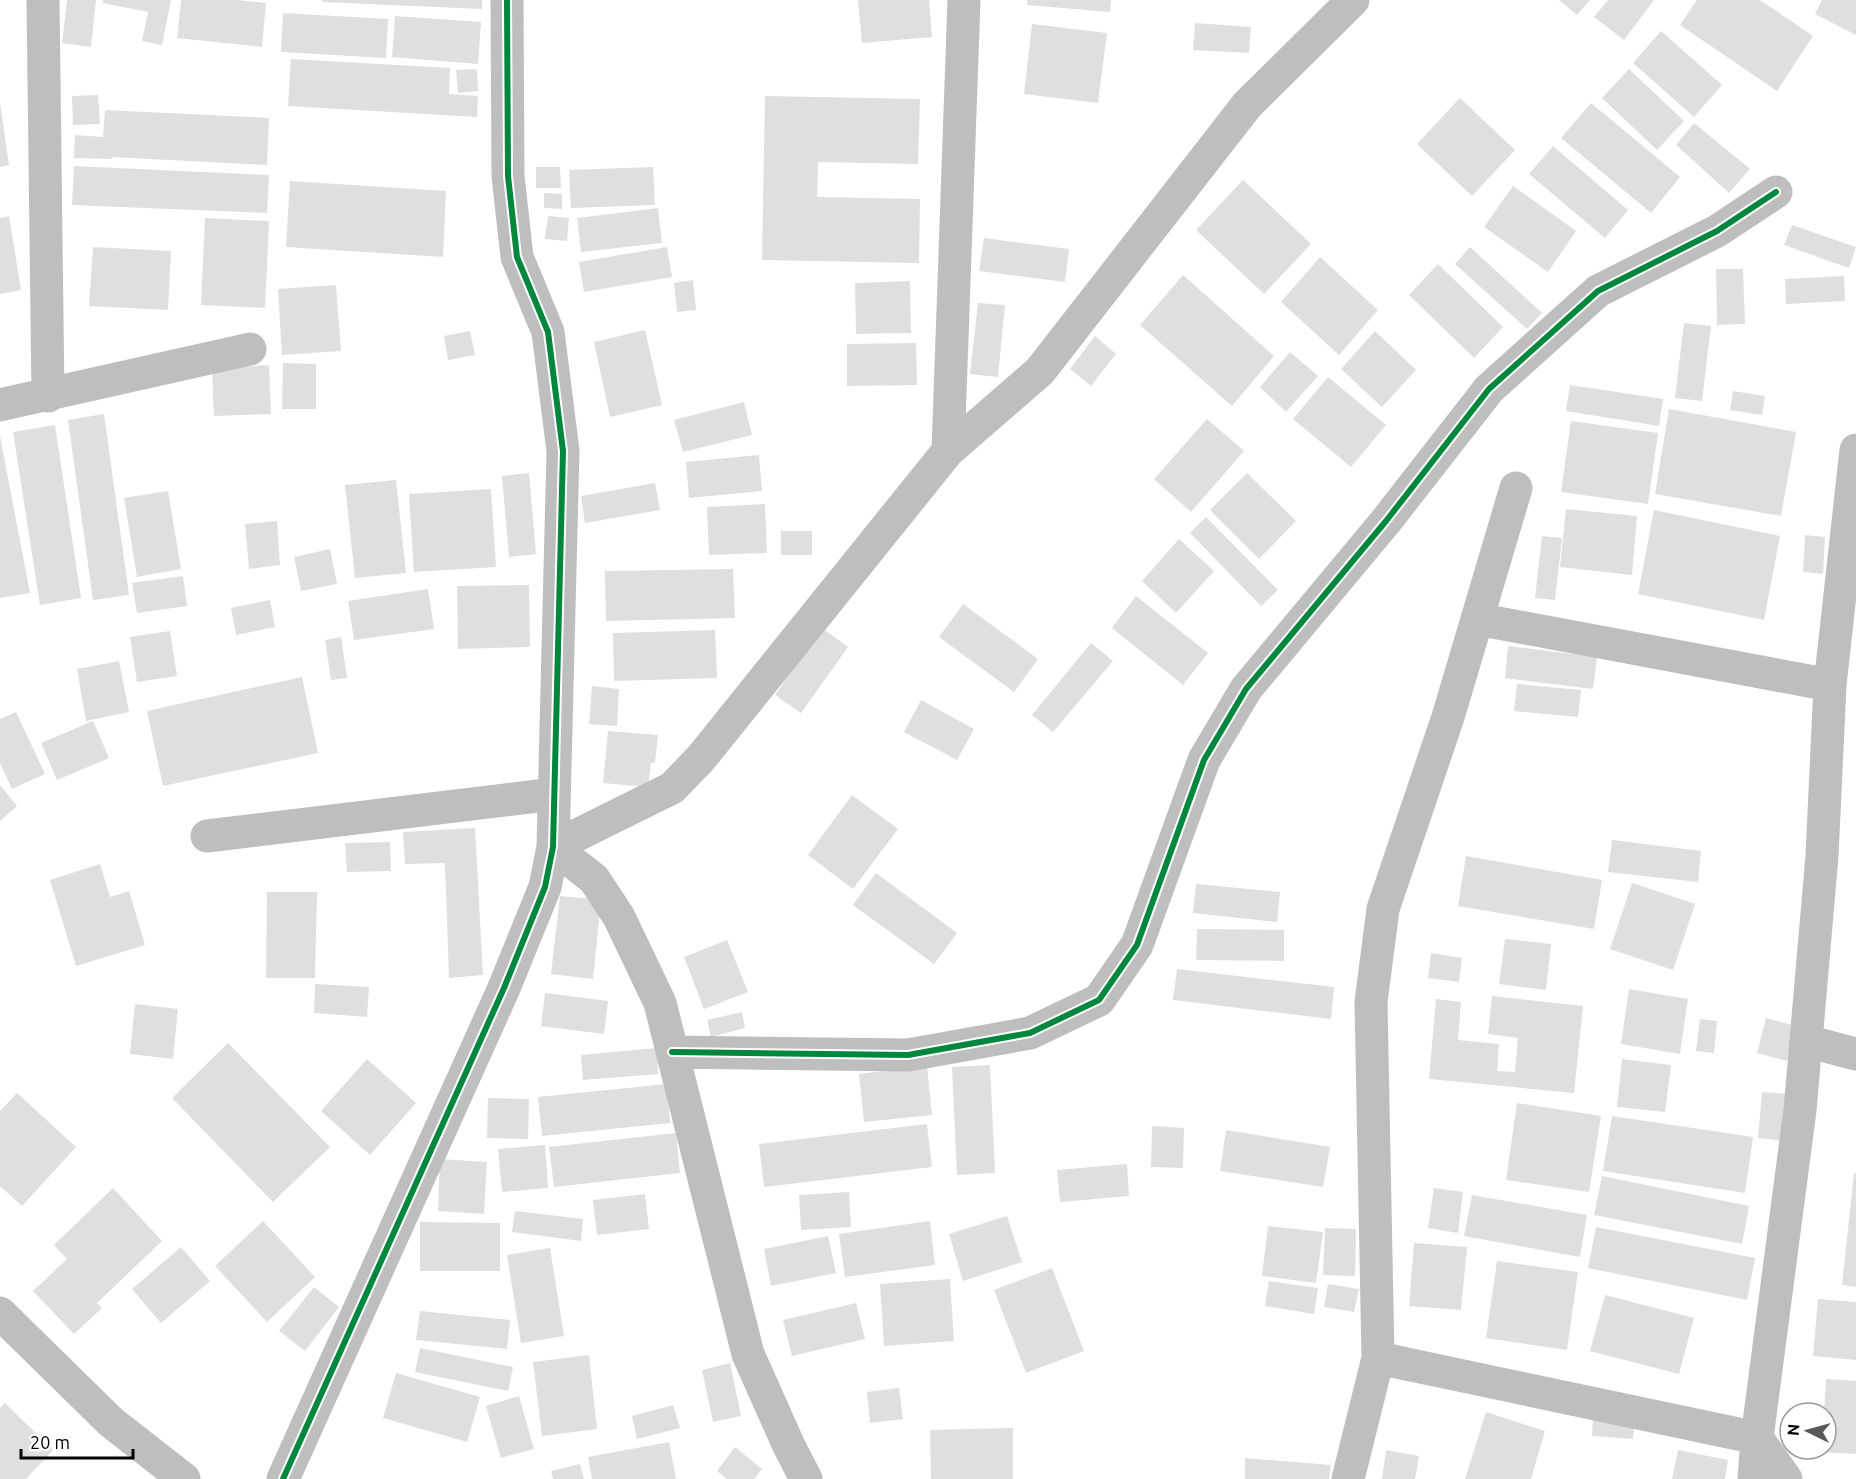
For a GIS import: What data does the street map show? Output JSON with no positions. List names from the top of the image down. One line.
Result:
{"scale_bar":"20 m","north":"left"}
